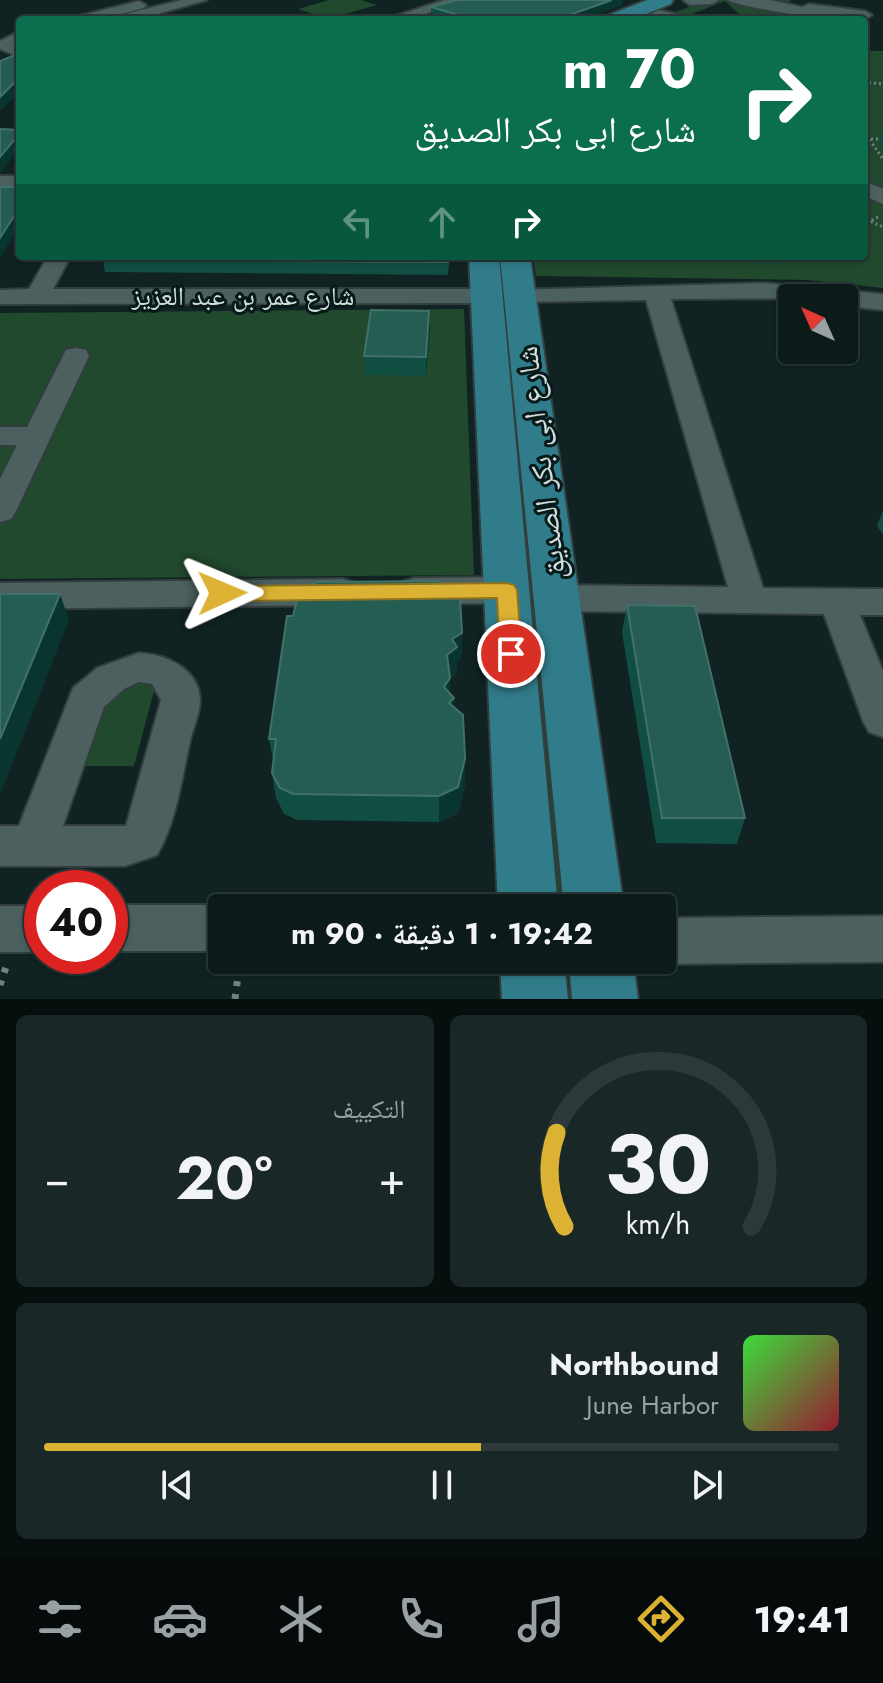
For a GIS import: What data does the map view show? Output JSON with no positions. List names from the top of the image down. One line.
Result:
{"streets":{"main road":["شارع ابى بكر الصديق"],"street":["شارع عمر بن عبد العزيز"]},"crossings":[["شارع عمر بن عبد العزيز","شارع ابى بكر الصديق"]],"north":"top left","page":{"turn":["70 m","شارع ابى بكر الصديق"],"limit":"40","trip":"19:42 · 1 دقيقة · 90 m","tile":"التكييف","heat":["−","20°","+"],"song":["Northbound","June Harbor"],"tabs":"19:41","gauge":["30","km/h"]}}
